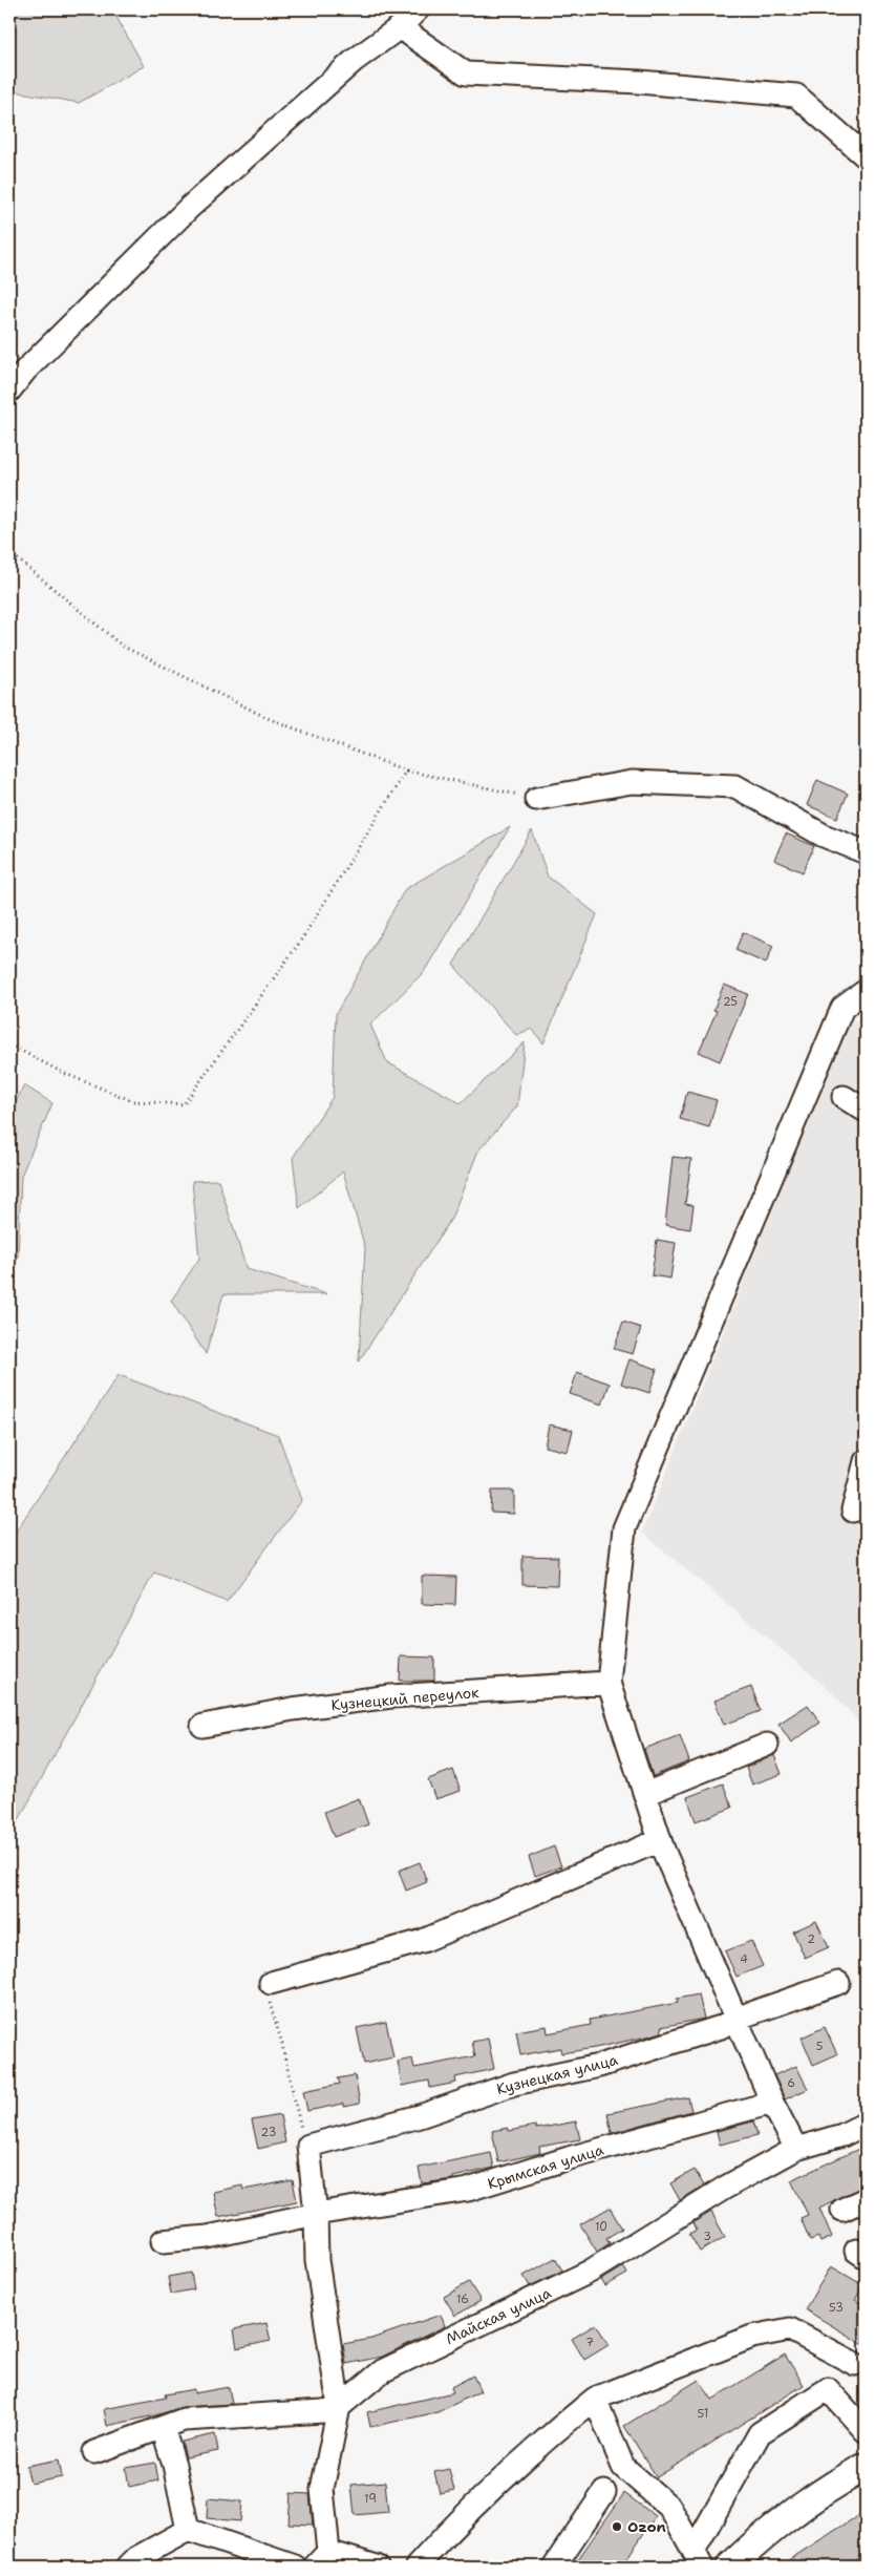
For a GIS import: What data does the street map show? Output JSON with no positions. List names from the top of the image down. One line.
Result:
{"streets":{"street":["Кузнецкий переулок","Кузнецкая улица","Крымская улица","Майская улица"]},"places":["Ozon"],"house_numbers":["25","2","4","5","6","23","10","3","16","53","7","51","19"]}
